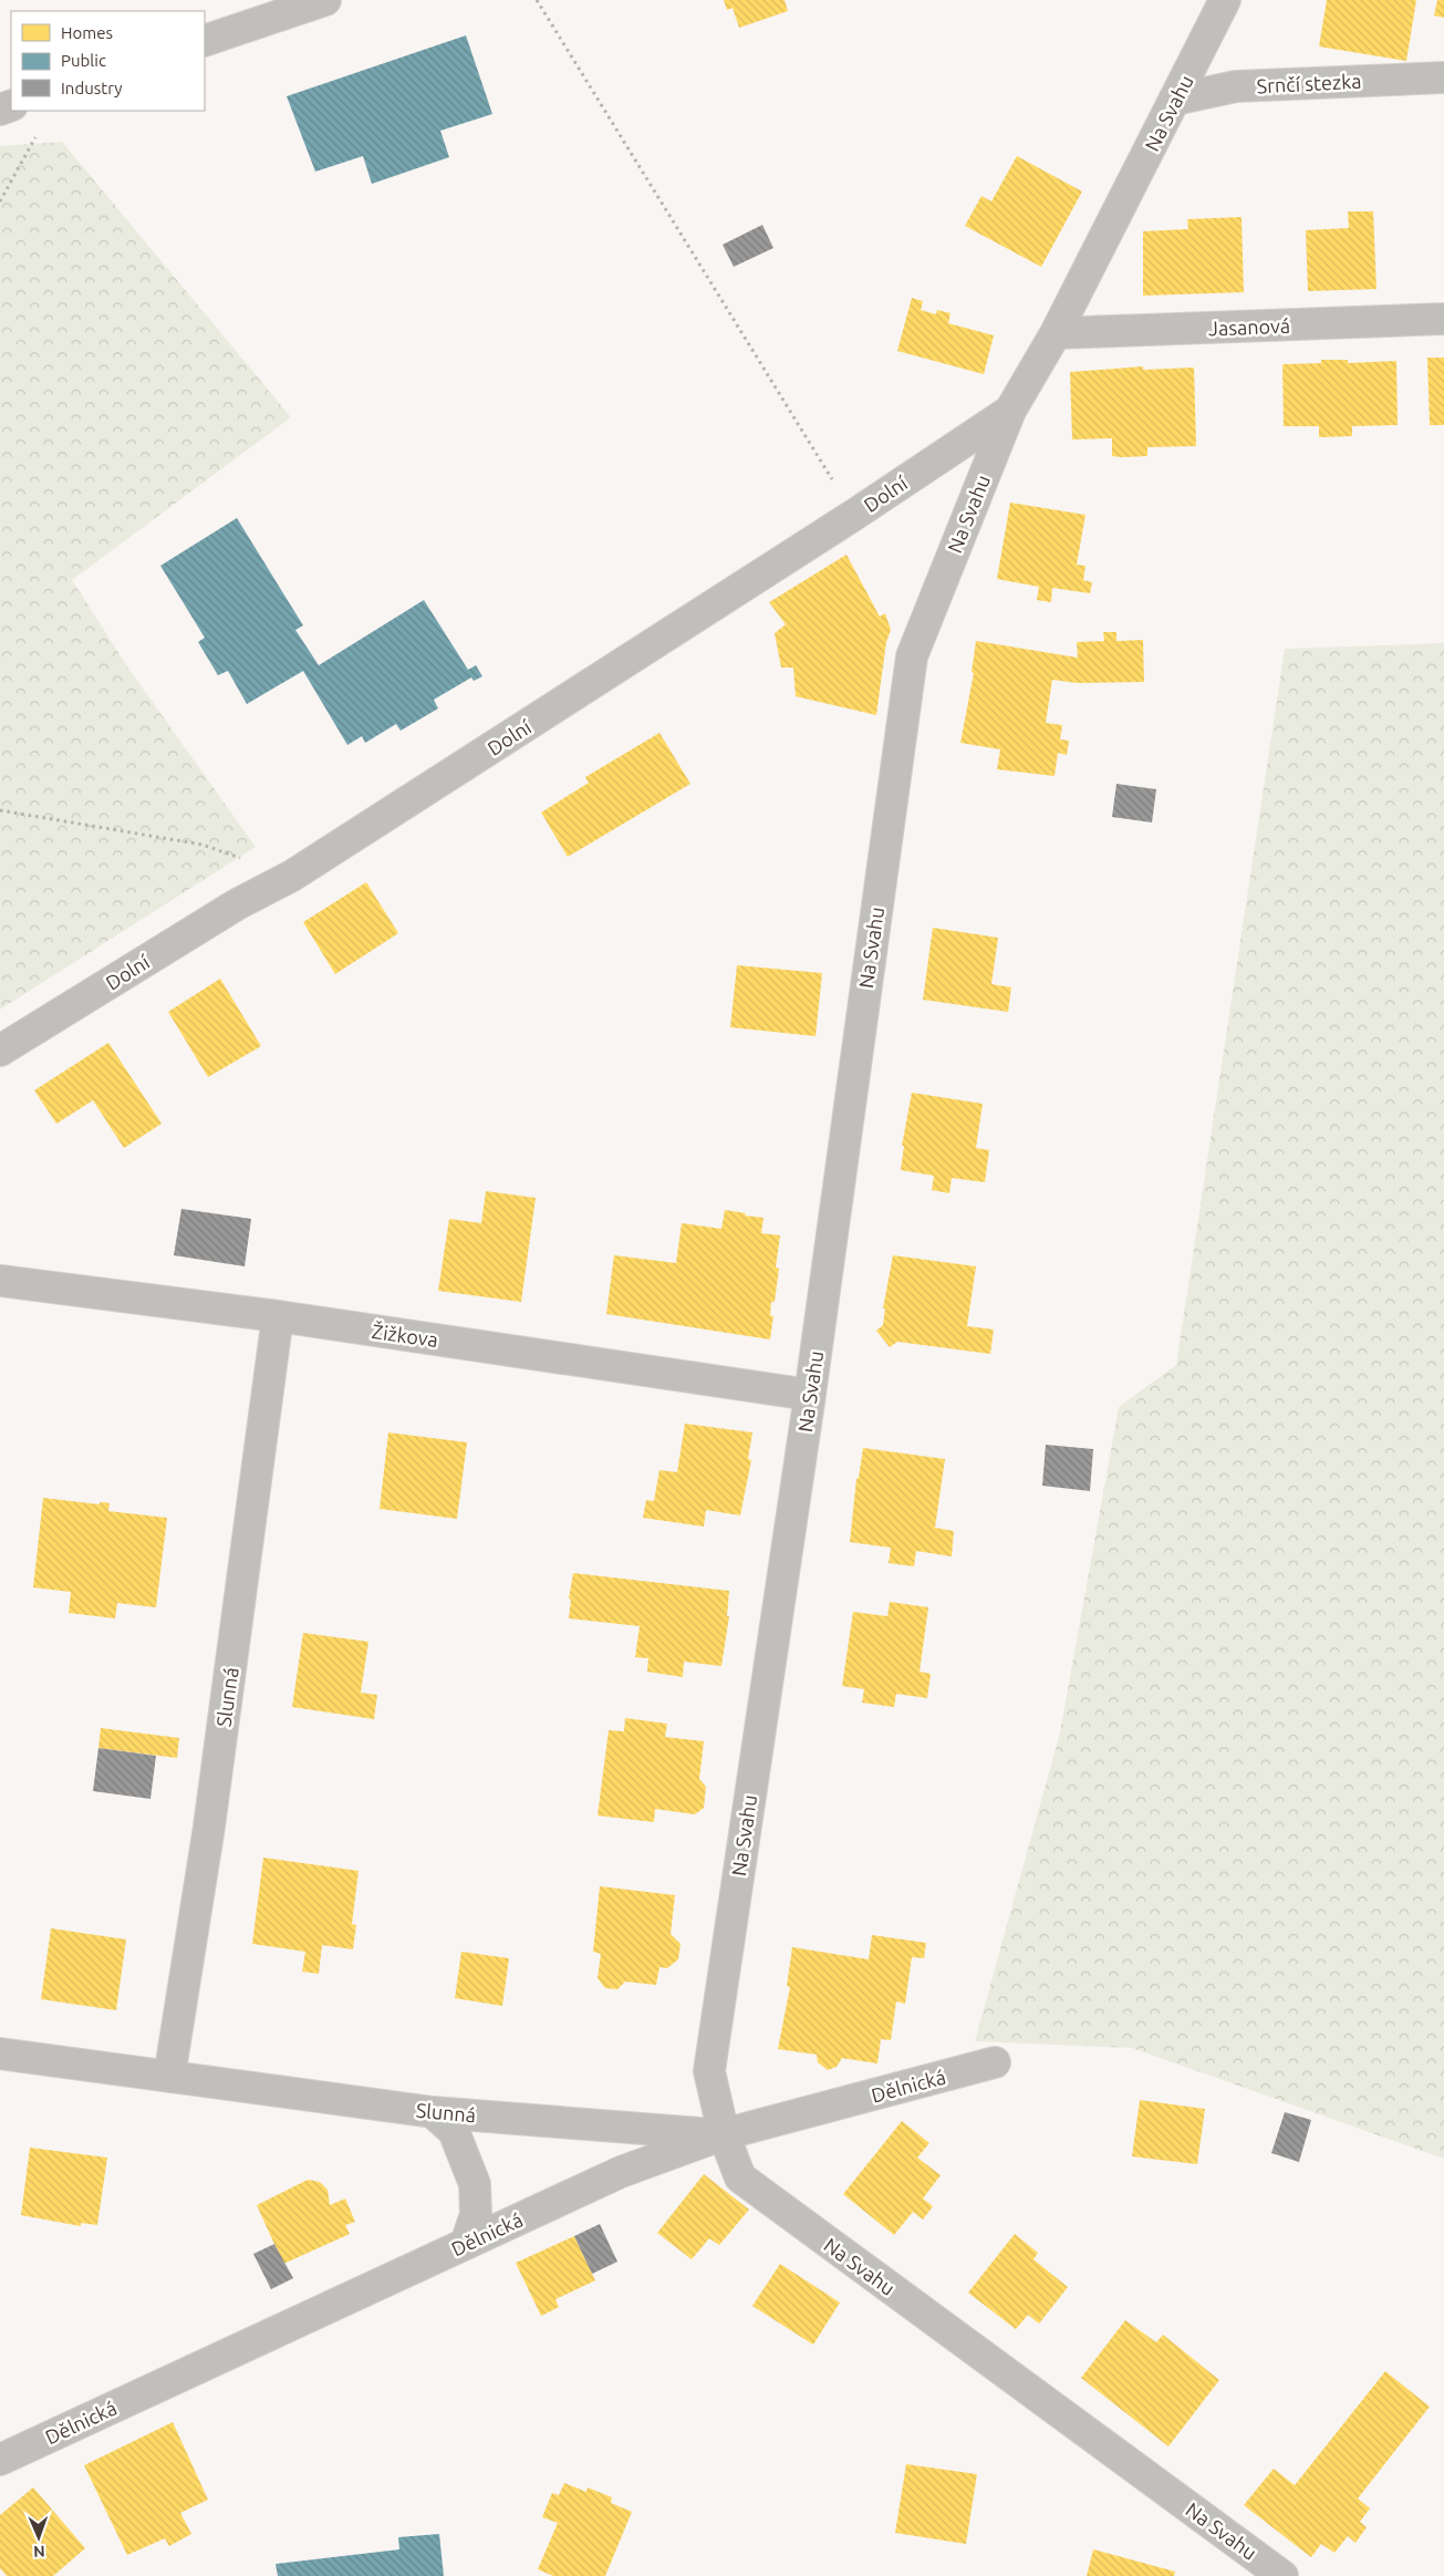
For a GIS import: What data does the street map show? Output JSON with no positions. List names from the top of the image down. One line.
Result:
{"streets":{"street":["Srnčí stezka","Na Svahu","Jasanová","Dolní","Žižkova","Slunná","Dělnická"]},"crossings":[["Srnčí stezka","Na Svahu"],["Na Svahu","Jasanová"],["Na Svahu","Dolní"],["Na Svahu","Žižkova"],["Na Svahu","Slunná"],["Na Svahu","Dělnická"],["Žižkova","Slunná"],["Slunná","Dělnická"]],"legend":["Homes","Public","Industry"],"north":"bottom"}
